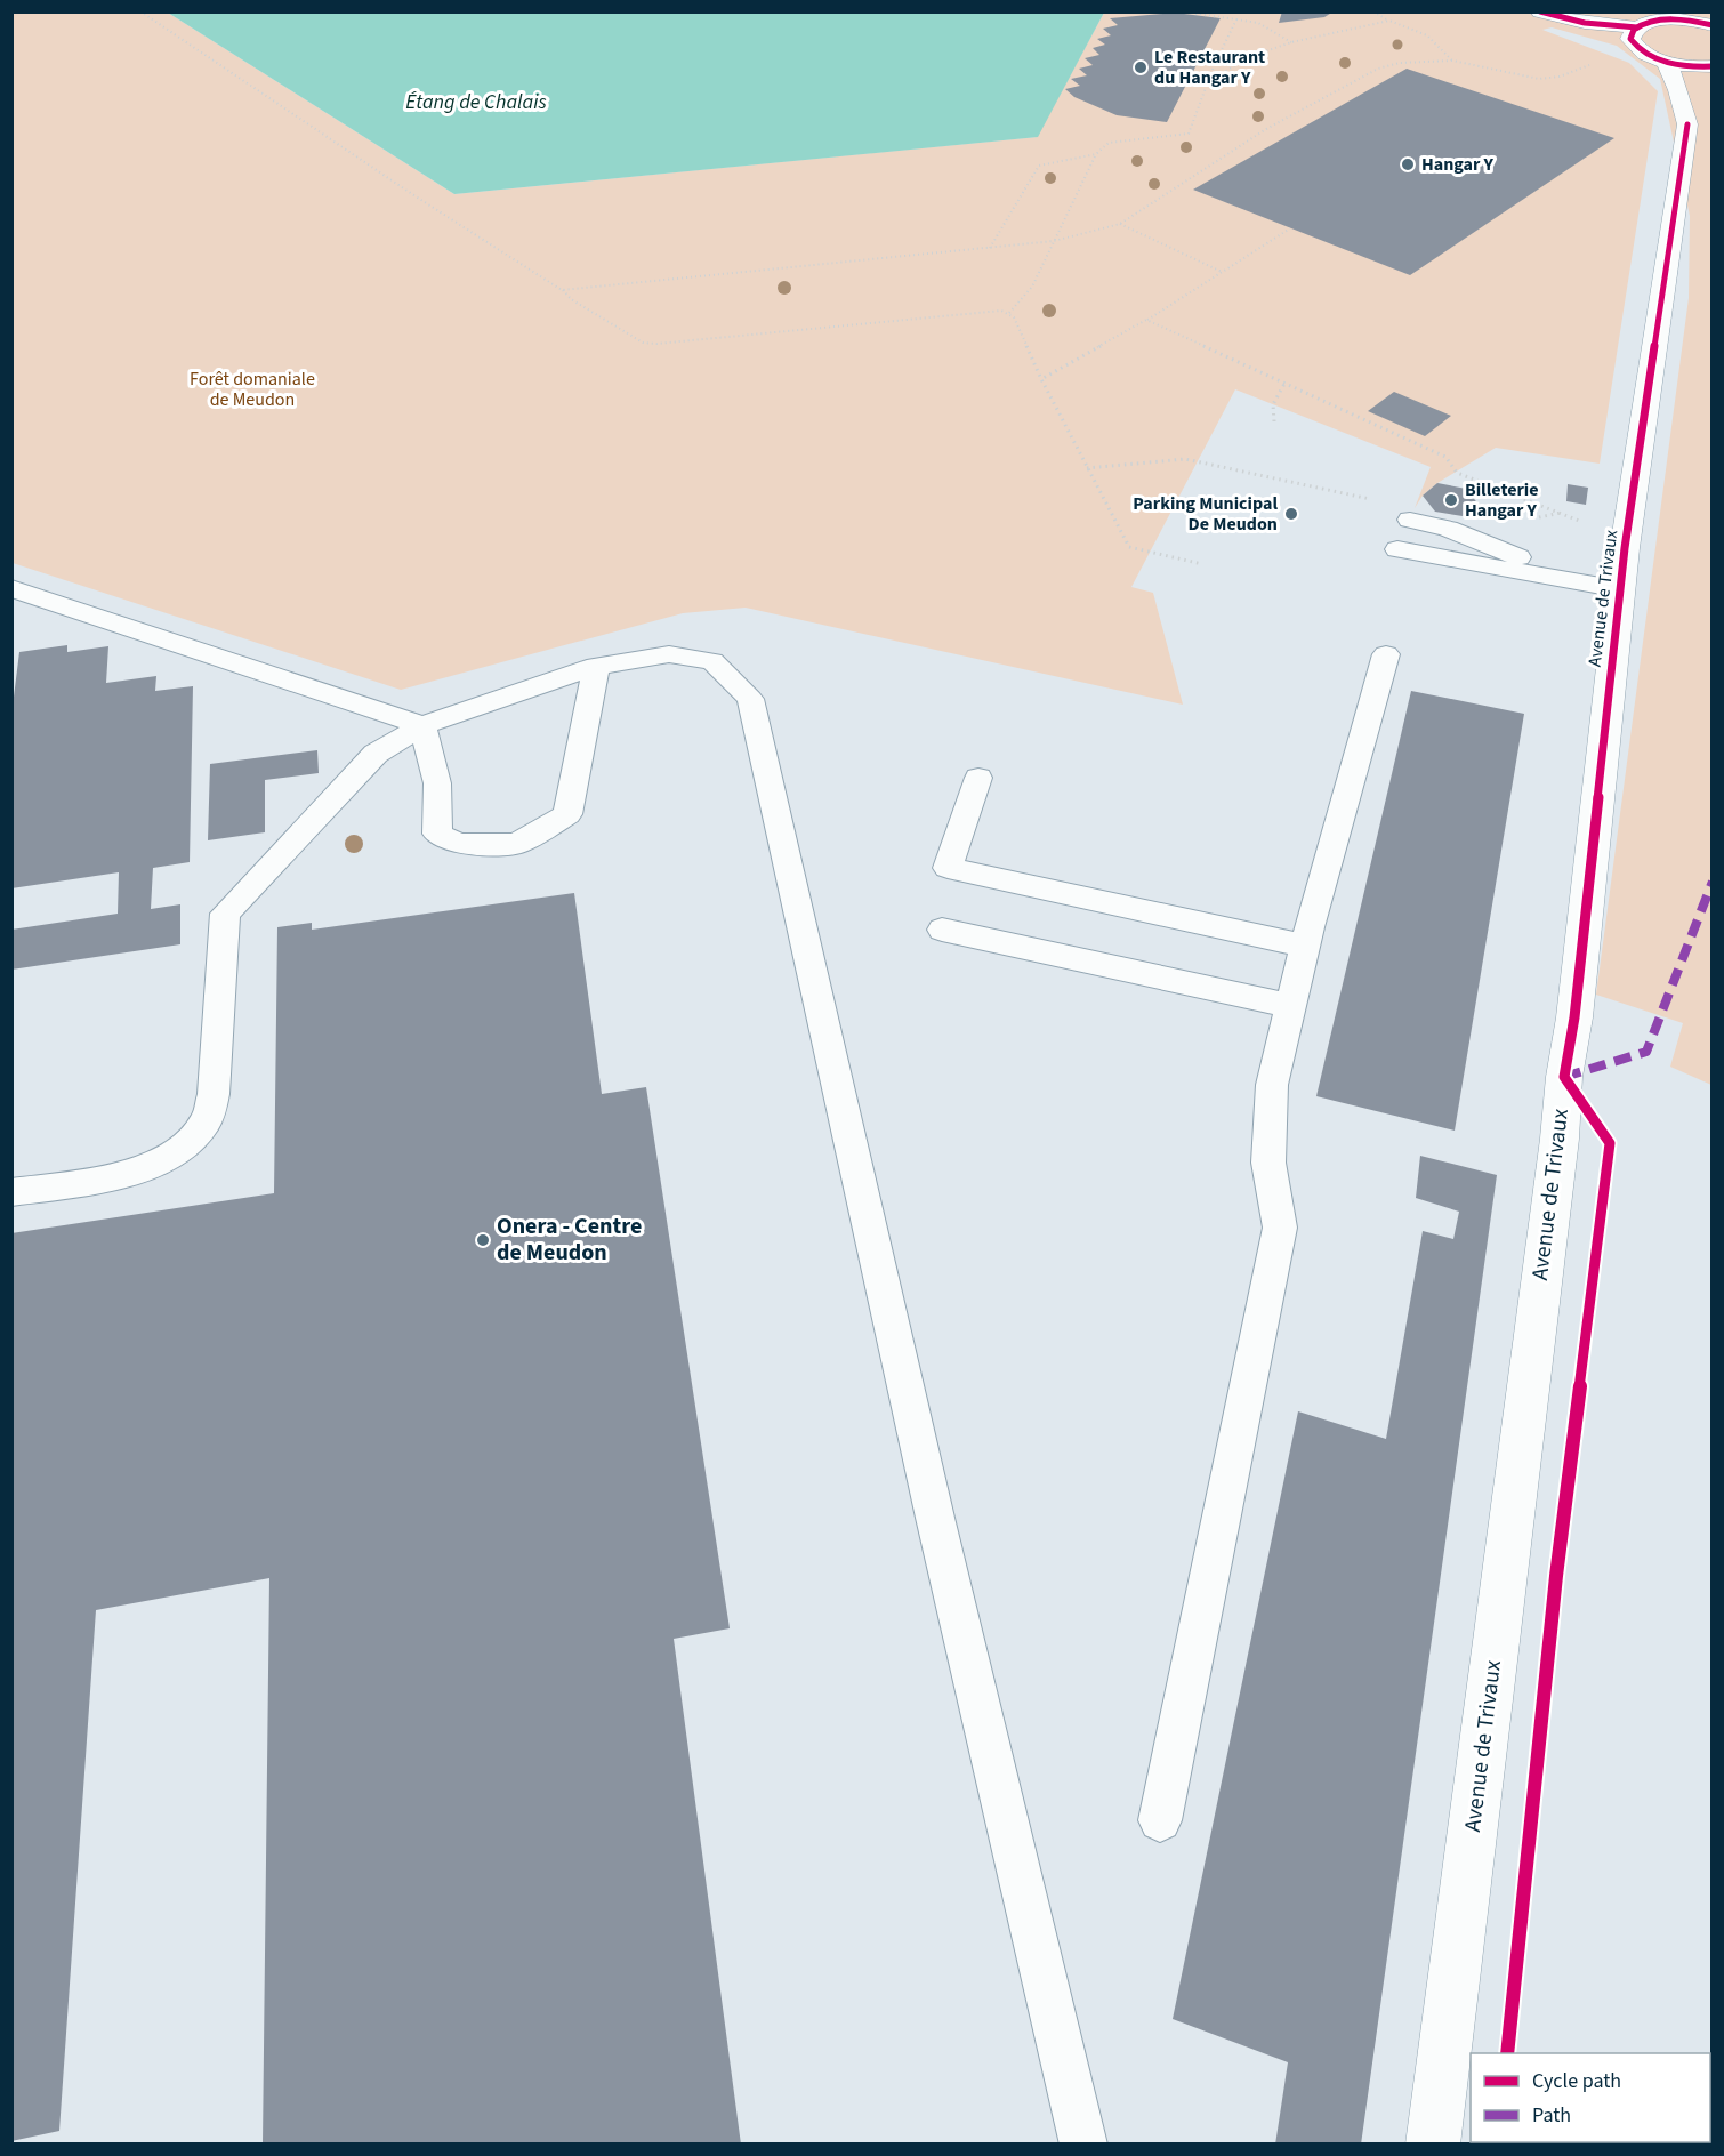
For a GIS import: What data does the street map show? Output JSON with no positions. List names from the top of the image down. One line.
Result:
{"streets":{"main road":["Avenue de Trivaux"]},"water":["Étang de Chalais"],"parks":["Forêt domaniale de Meudon"],"places":["Le Restaurant du Hangar Y","Hangar Y","Billeterie Hangar Y","Parking Municipal De Meudon","Onera - Centre de Meudon"],"legend":["Cycle path","Path"]}
